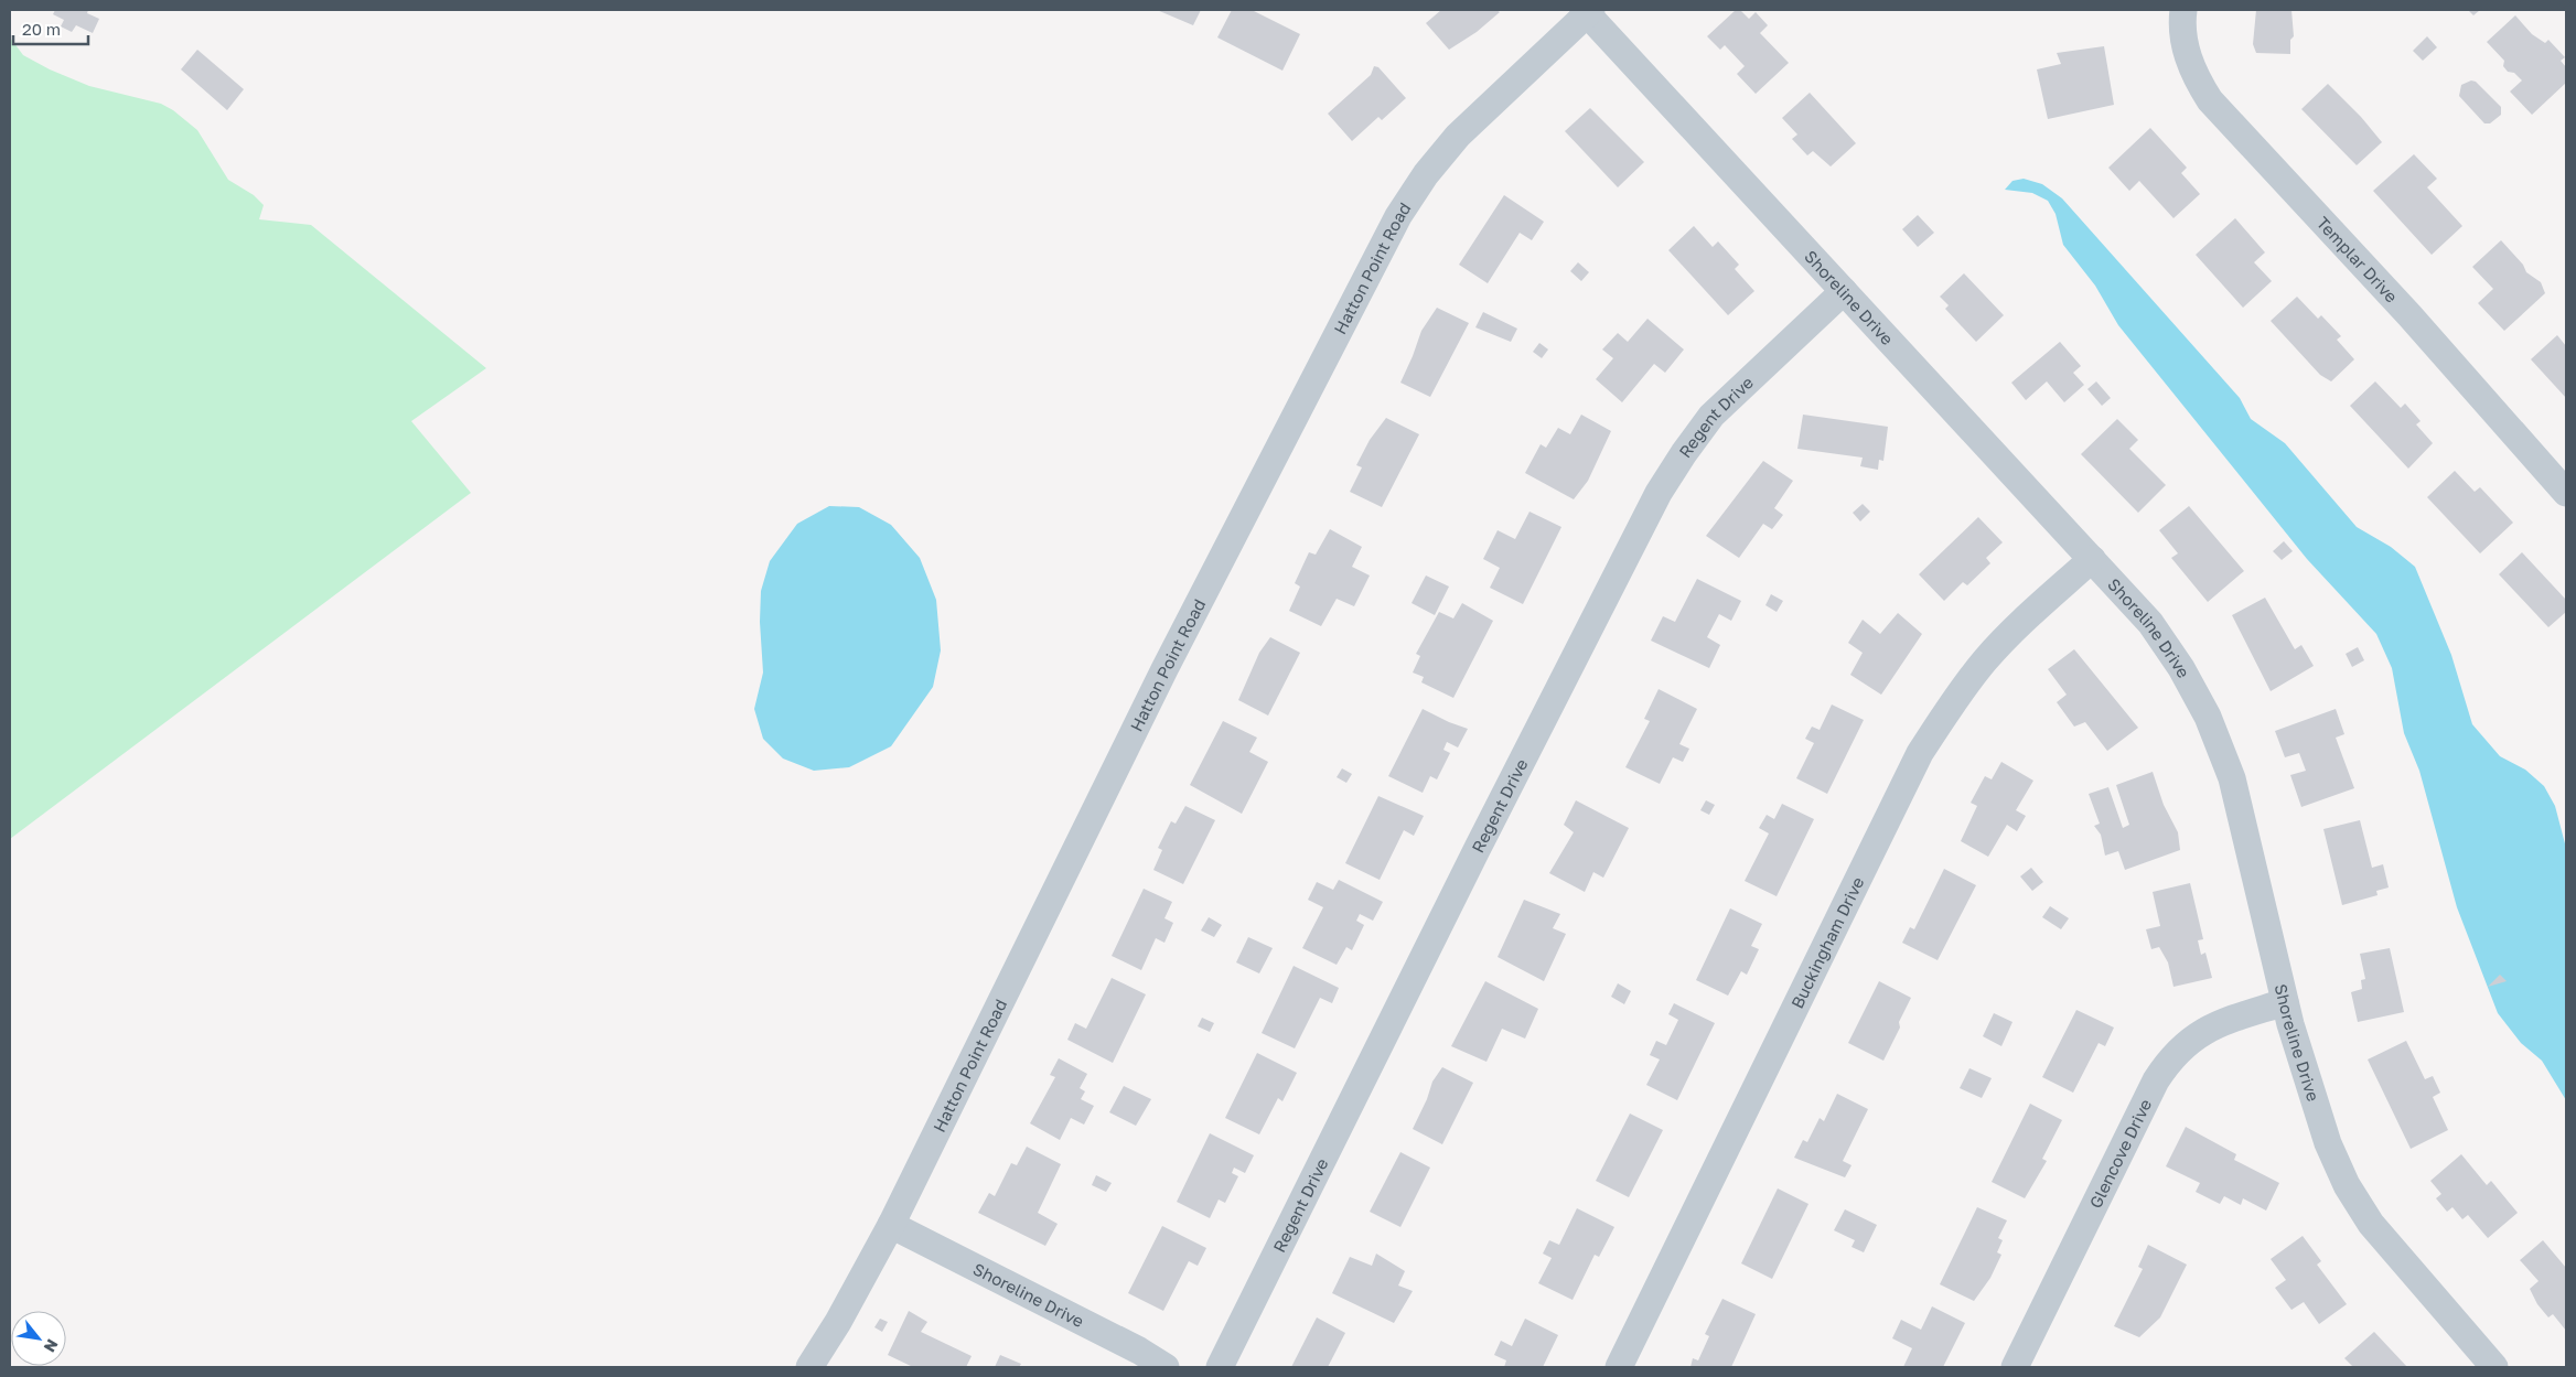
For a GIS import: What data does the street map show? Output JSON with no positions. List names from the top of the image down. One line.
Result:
{"streets":{"street":["Templar Drive","Hatton Point Road","Shoreline Drive","Regent Drive","Buckingham Drive","Glencove Drive"]},"crossings":[["Hatton Point Road","Shoreline Drive"],["Shoreline Drive","Regent Drive"],["Shoreline Drive","Buckingham Drive"],["Shoreline Drive","Glencove Drive"]],"scale_bar":"20 m","north":"bottom right"}
